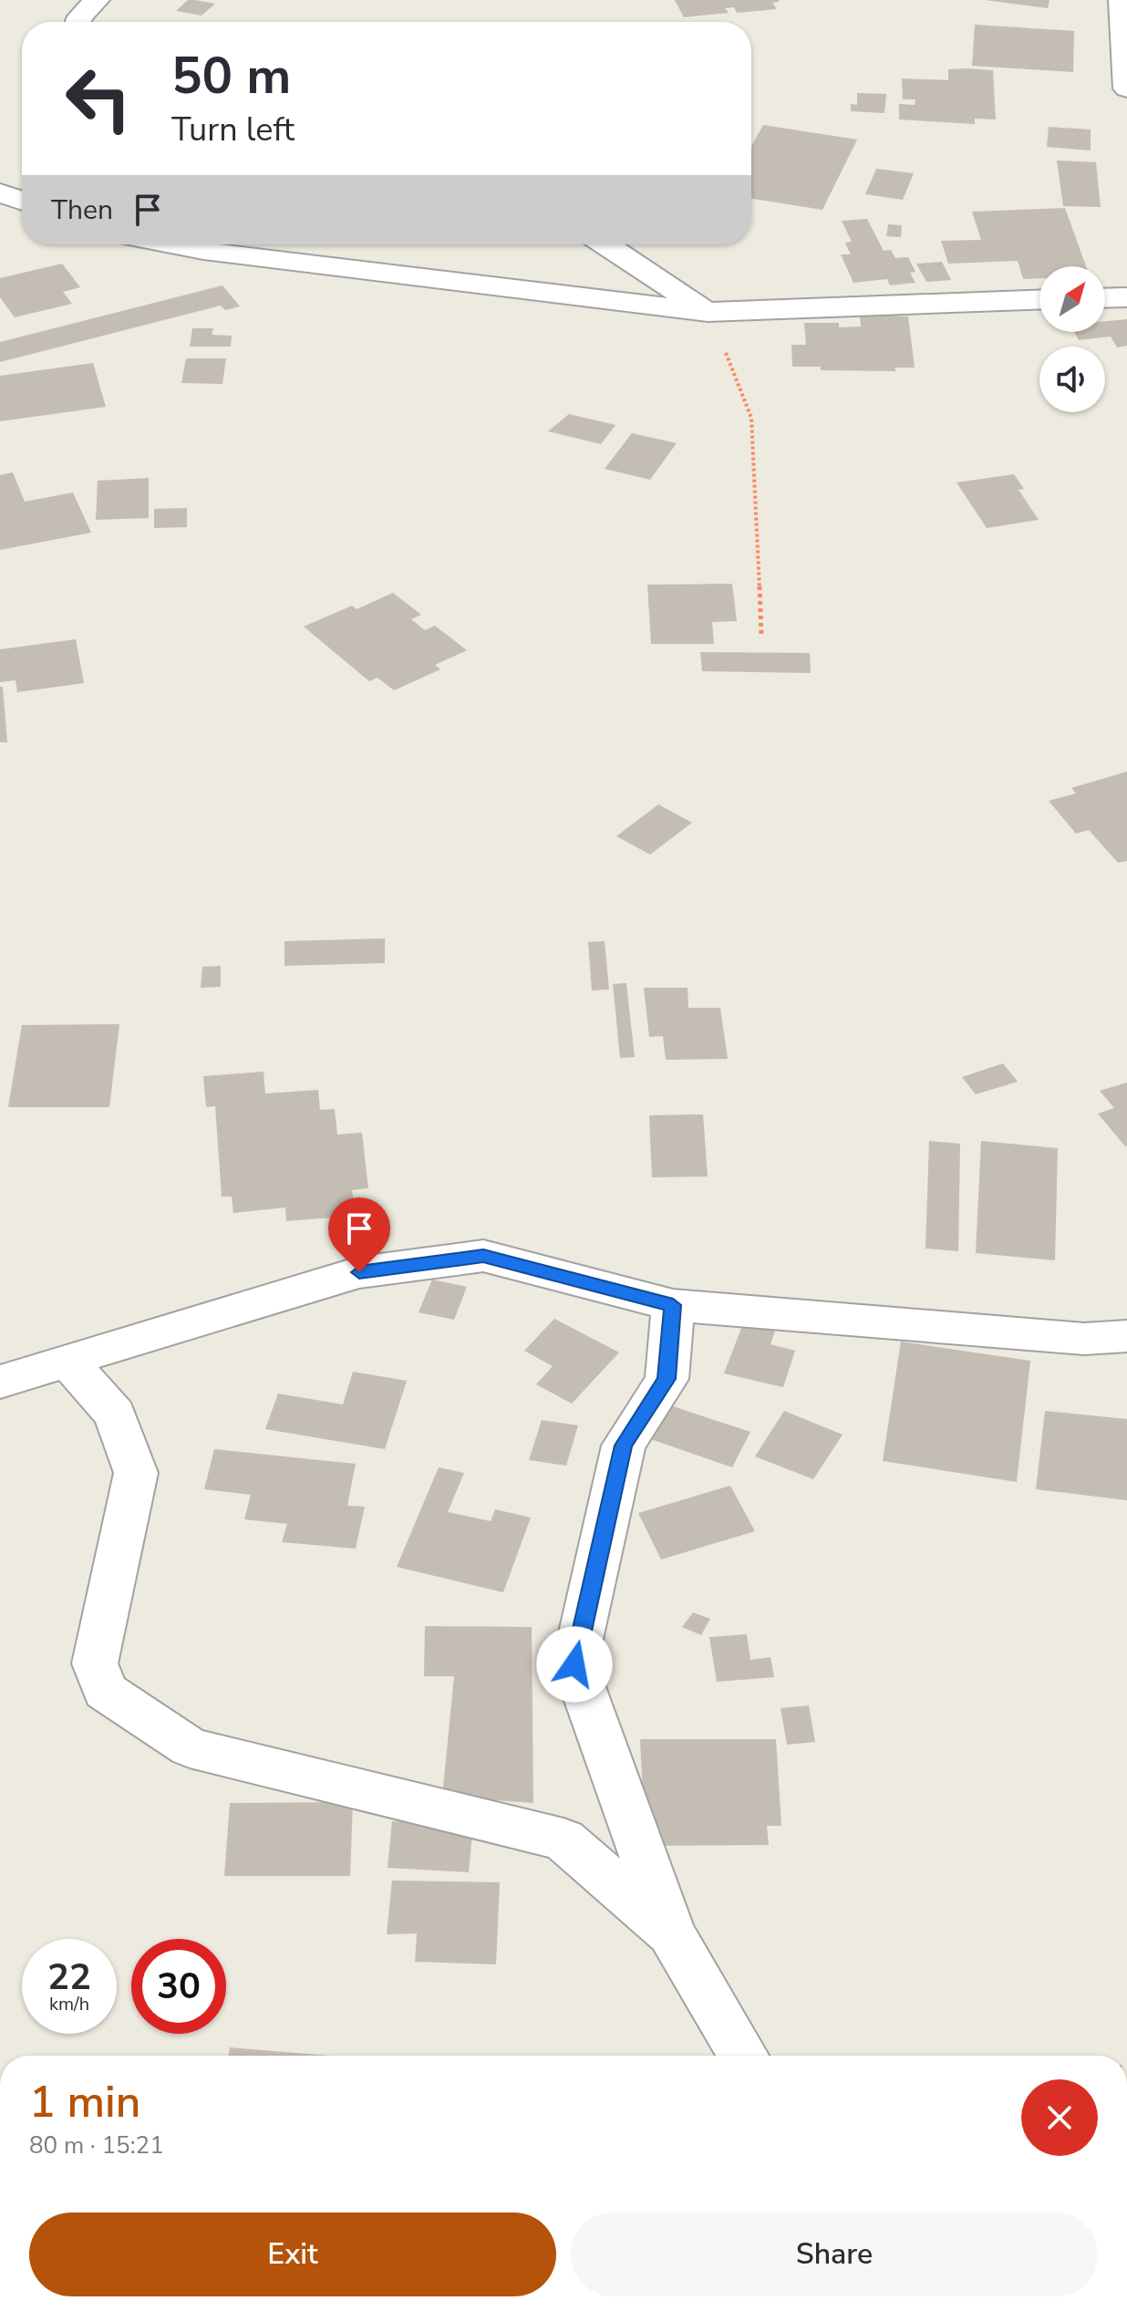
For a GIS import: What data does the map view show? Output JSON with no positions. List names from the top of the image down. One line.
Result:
{"north":"top right","page":{"turn":["50 m","Turn left"],"then":"Then","speed":"22 km/h","limit":"30","heading":["1 min","80 m · 15:21"],"buttons":["Exit","Share"]}}
